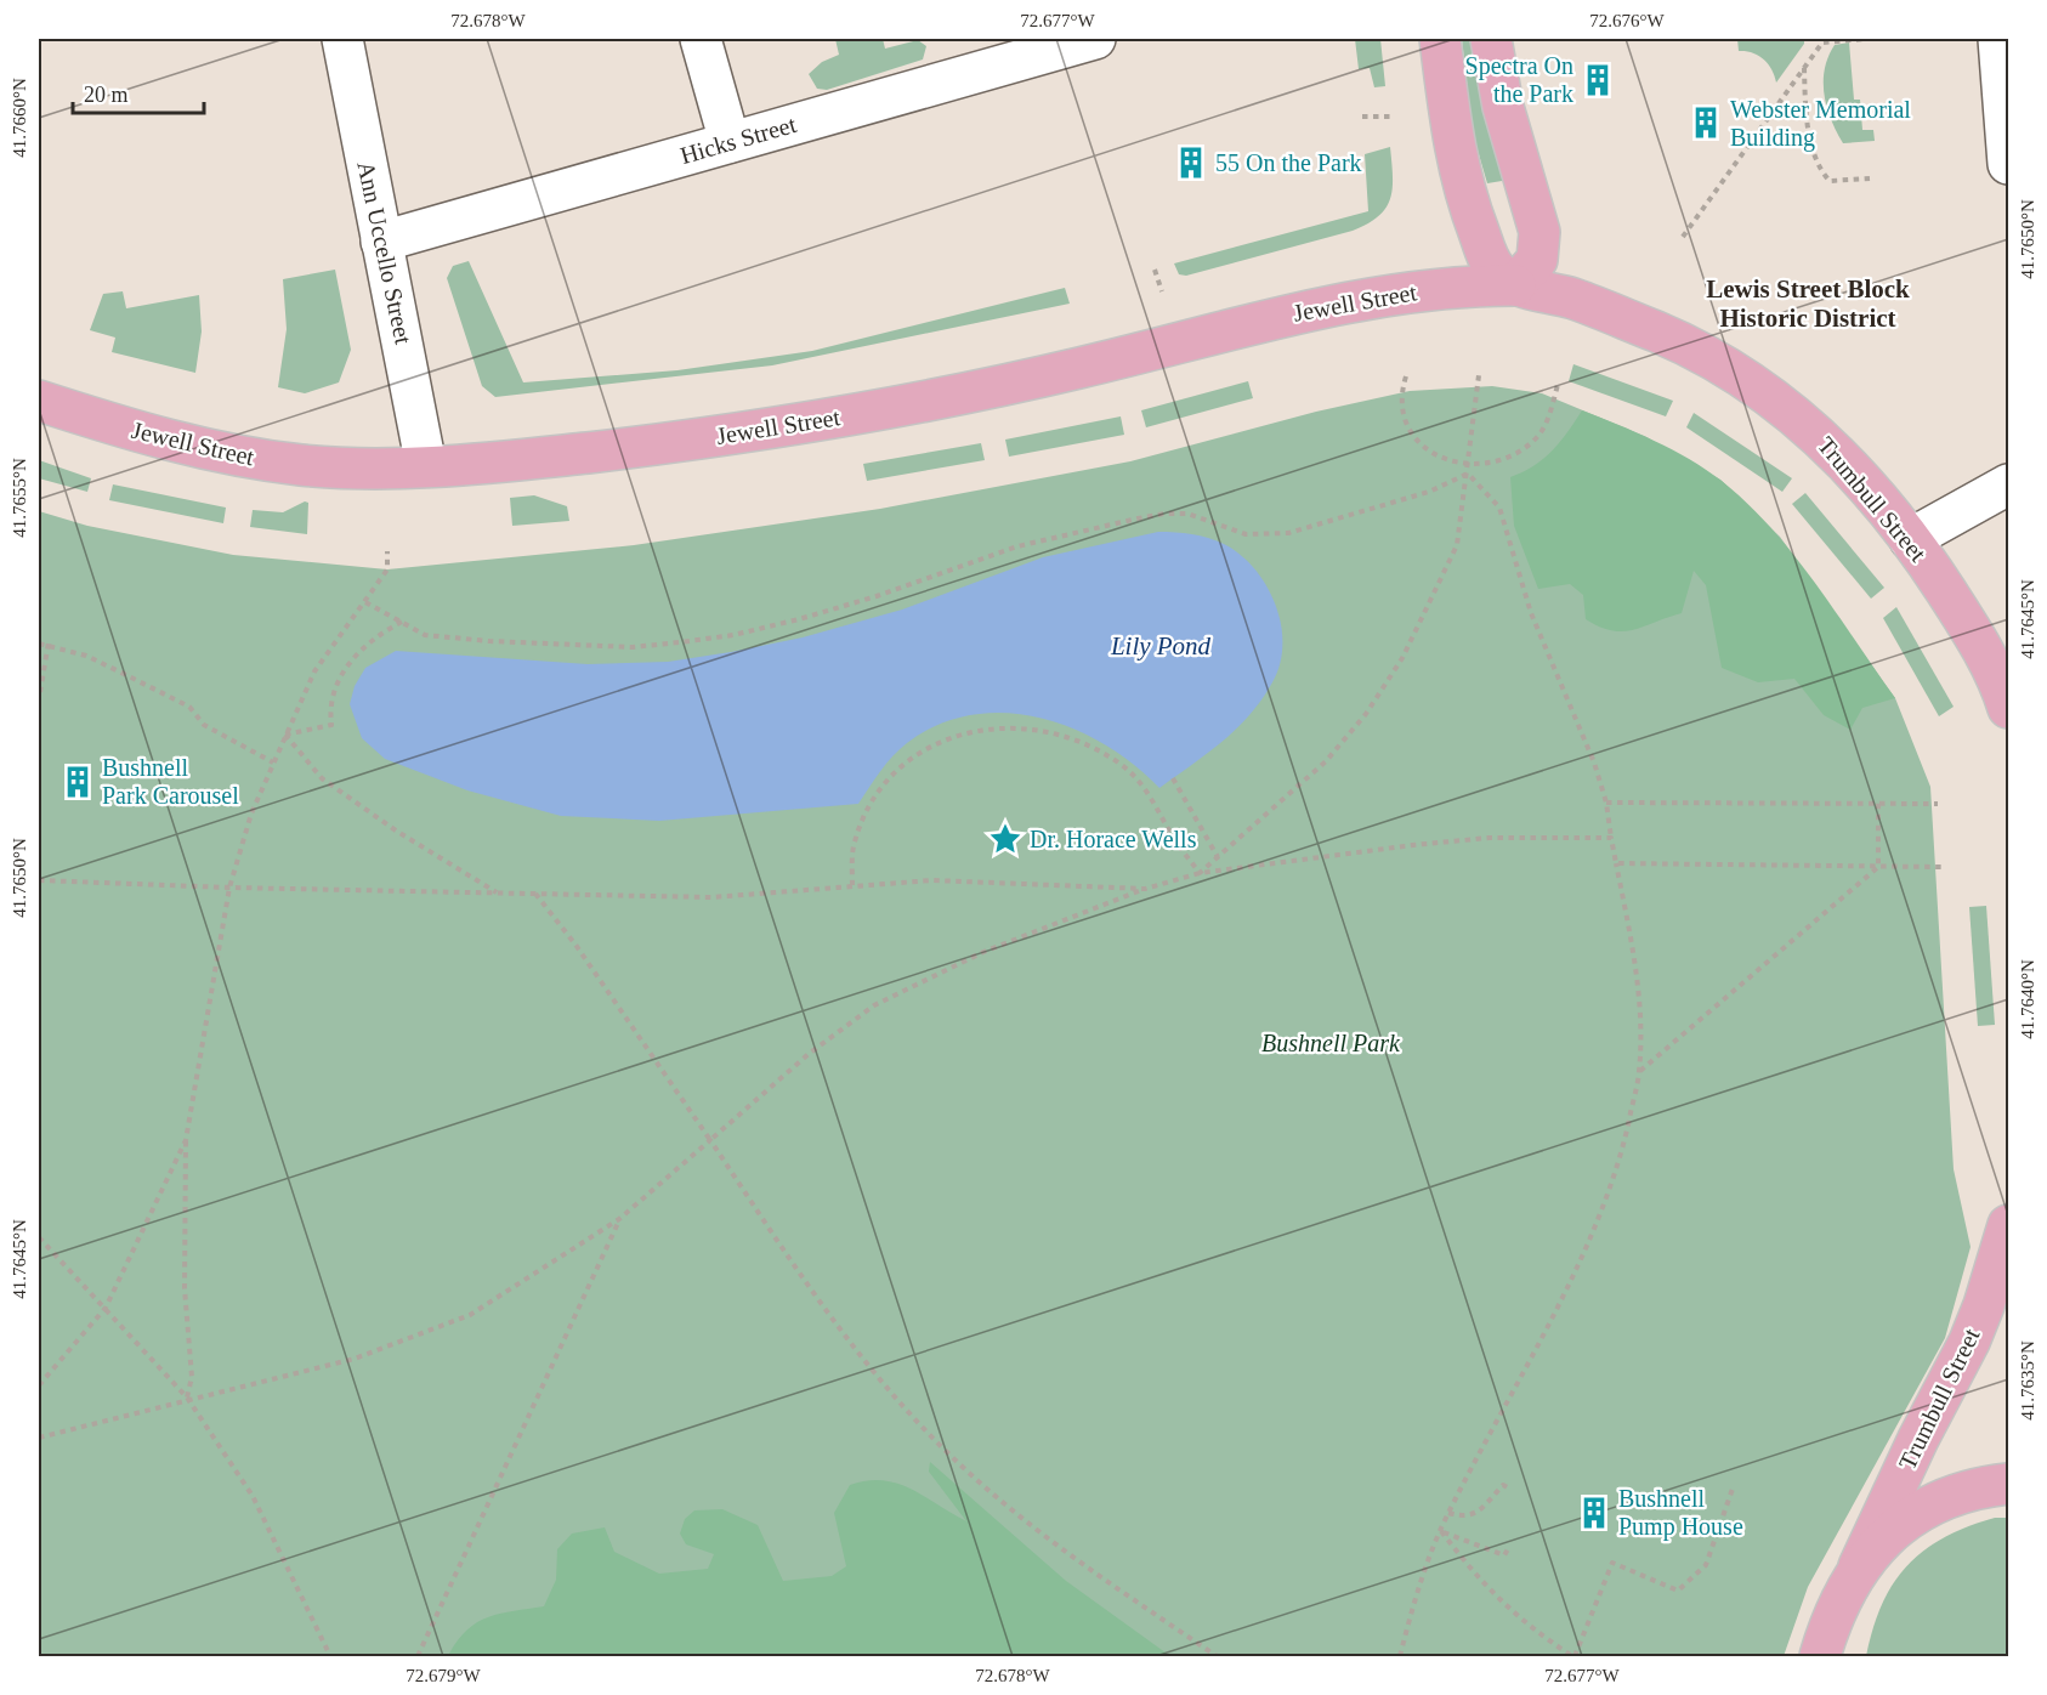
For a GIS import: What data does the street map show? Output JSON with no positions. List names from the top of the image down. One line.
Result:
{"streets":{"main road":["Jewell Street","Trumbull Street"],"street":["Hicks Street","Ann Uccello Street"]},"crossings":[["Hicks Street","Ann Uccello Street"],["Ann Uccello Street","Jewell Street"],["Jewell Street","Trumbull Street"]],"districts":["Lewis Street Block Historic District"],"water":["Lily Pond"],"parks":["Bushnell Park"],"places":{"building":["Spectra On the Park","Webster Memorial Building","55 On the Park","Bushnell Park Carousel","Bushnell Pump House"],"place":["Dr. Horace Wells"]},"scale_bar":"20 m","coordinates":["72.678°W","72.677°W","72.676°W","41.7660°N","41.7650°N","41.7655°N","41.7645°N","41.7640°N","41.7635°N","72.679°W"]}
